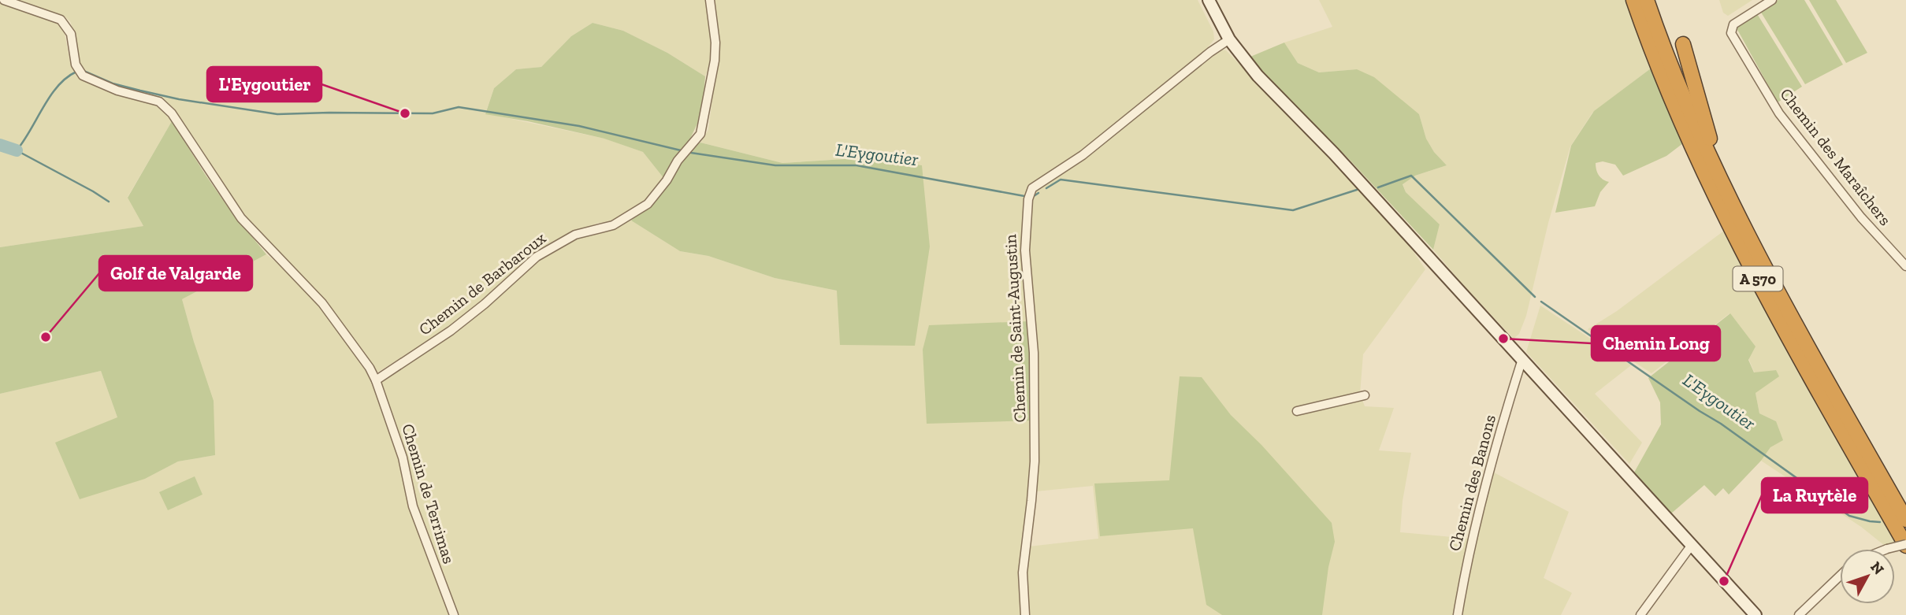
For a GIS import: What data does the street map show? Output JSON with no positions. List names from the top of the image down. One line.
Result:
{"streets":{"highway":["A 570"],"street":["Chemin des Maraîchers","Chemin de Barbaroux","Chemin de Saint-Augustin","Chemin des Banons","Chemin de Terrimas"]},"crossings":[["Chemin de Barbaroux","Chemin de Terrimas"]],"water":["L'Eygoutier"],"places":["L'Eygoutier","Golf de Valgarde","Chemin Long","La Ruytèle"],"north":"top right"}
